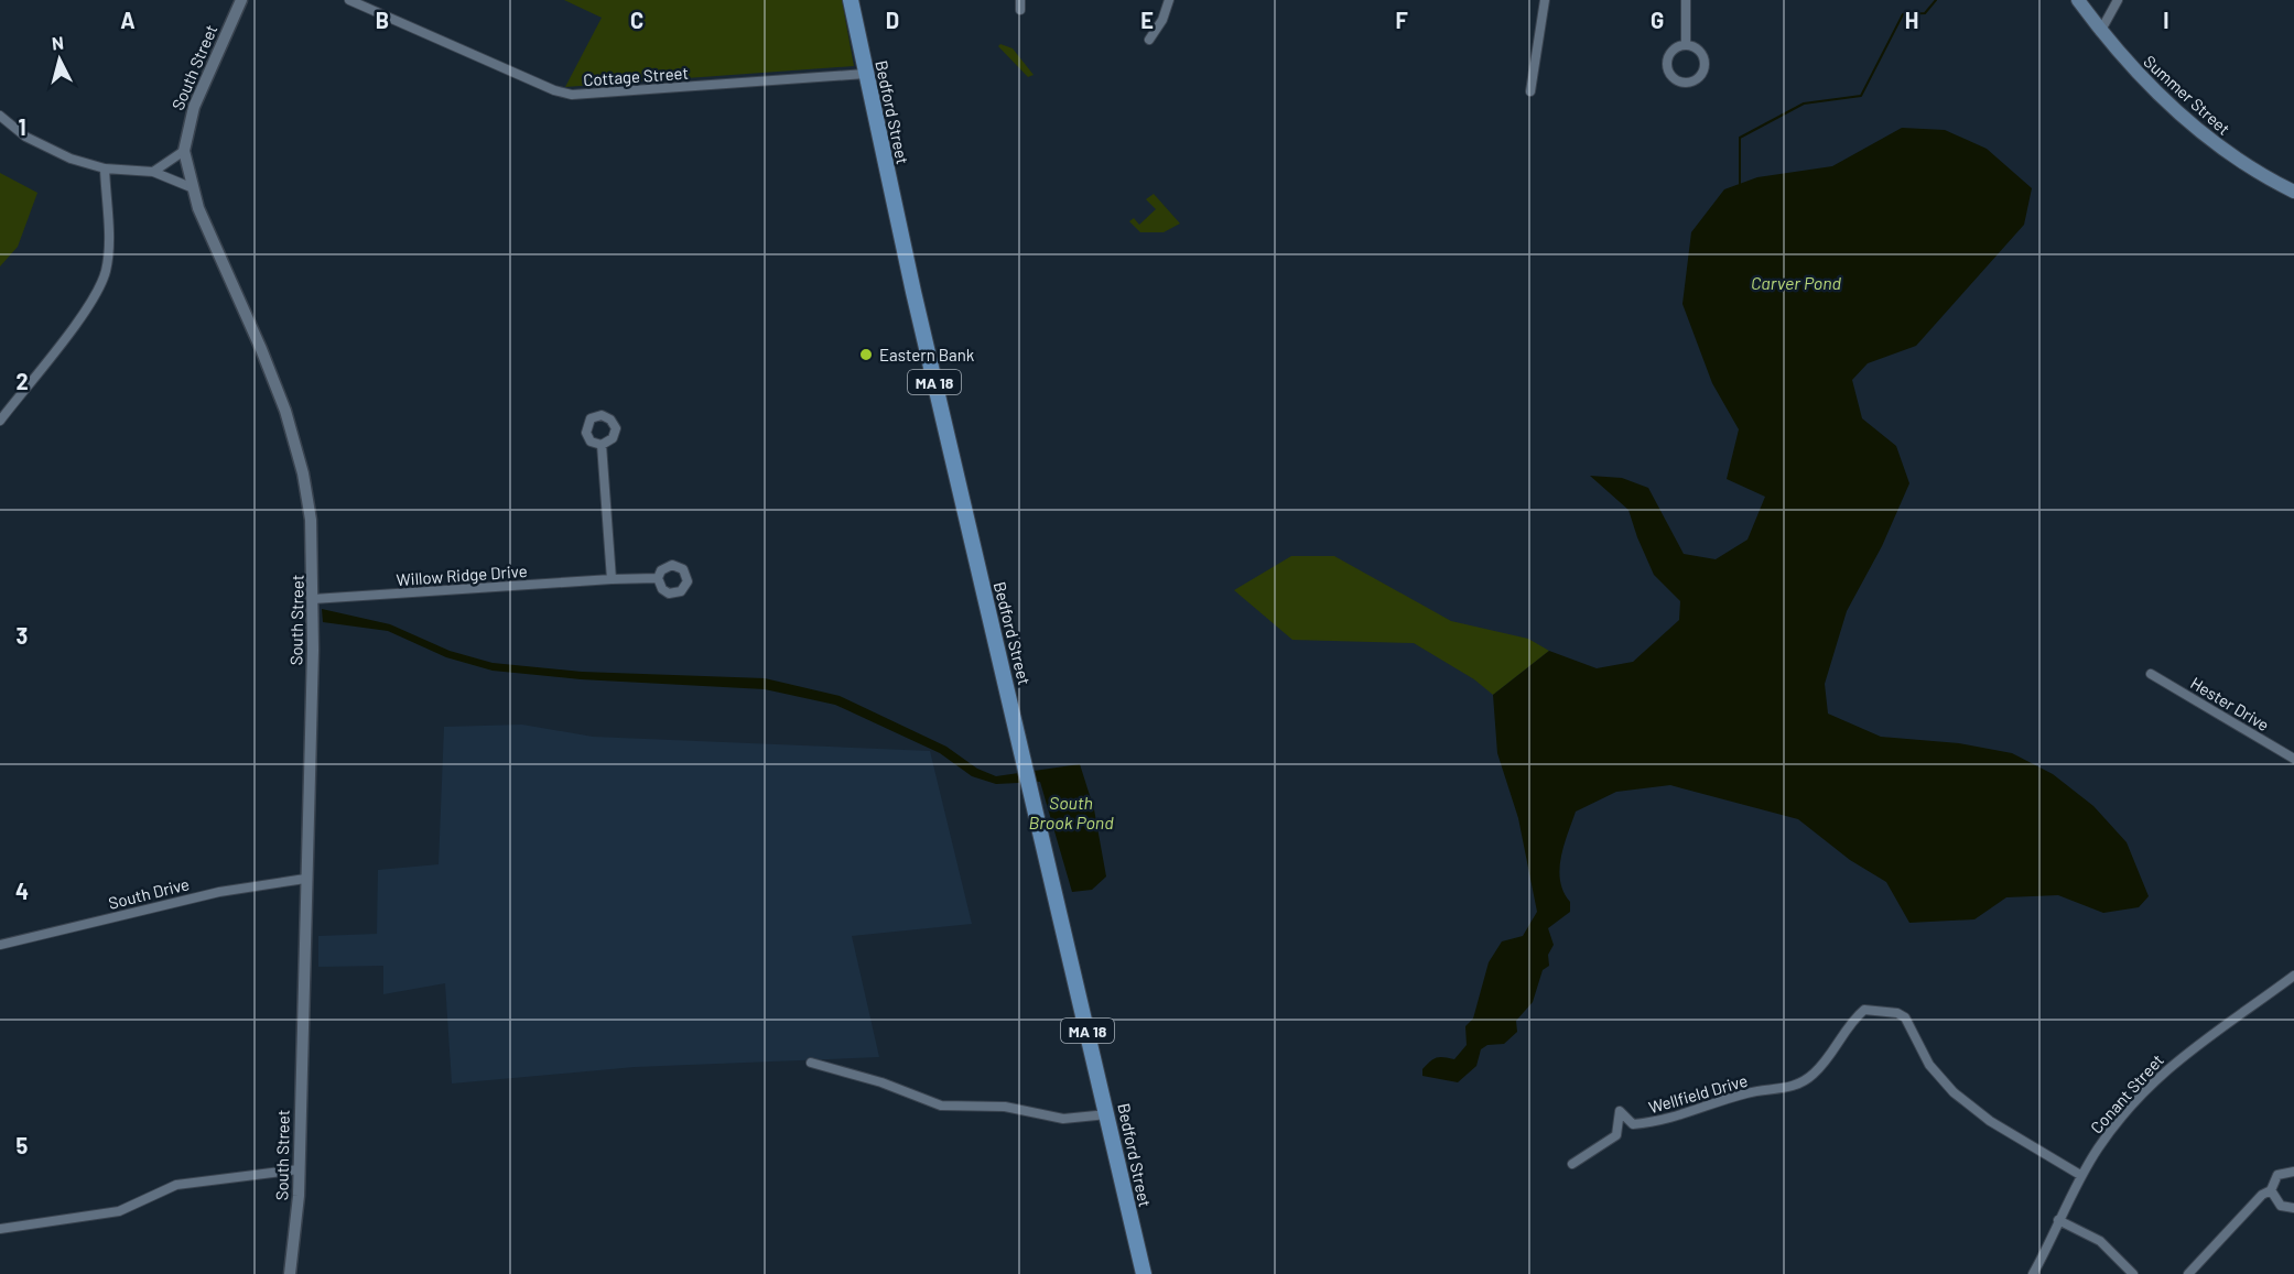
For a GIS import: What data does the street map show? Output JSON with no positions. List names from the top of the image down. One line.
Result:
{"streets":{"main road":["Summer Street","Bedford Street","MA 18"],"street":["South Street","Cottage Street","Willow Ridge Drive","Hester Drive","South Drive","Wellfield Drive","Conant Street"]},"crossings":[["South Street","Willow Ridge Drive"],["South Street","South Drive"],["Cottage Street","Bedford Street"],["Wellfield Drive","Conant Street"]],"water":["Carver Pond","South Brook Pond"],"places":["Eastern Bank"],"north":"top","grid":{"columns":["A","B","C","D","E","F","G","H","I"],"rows":["1","2","3","4","5"]}}
